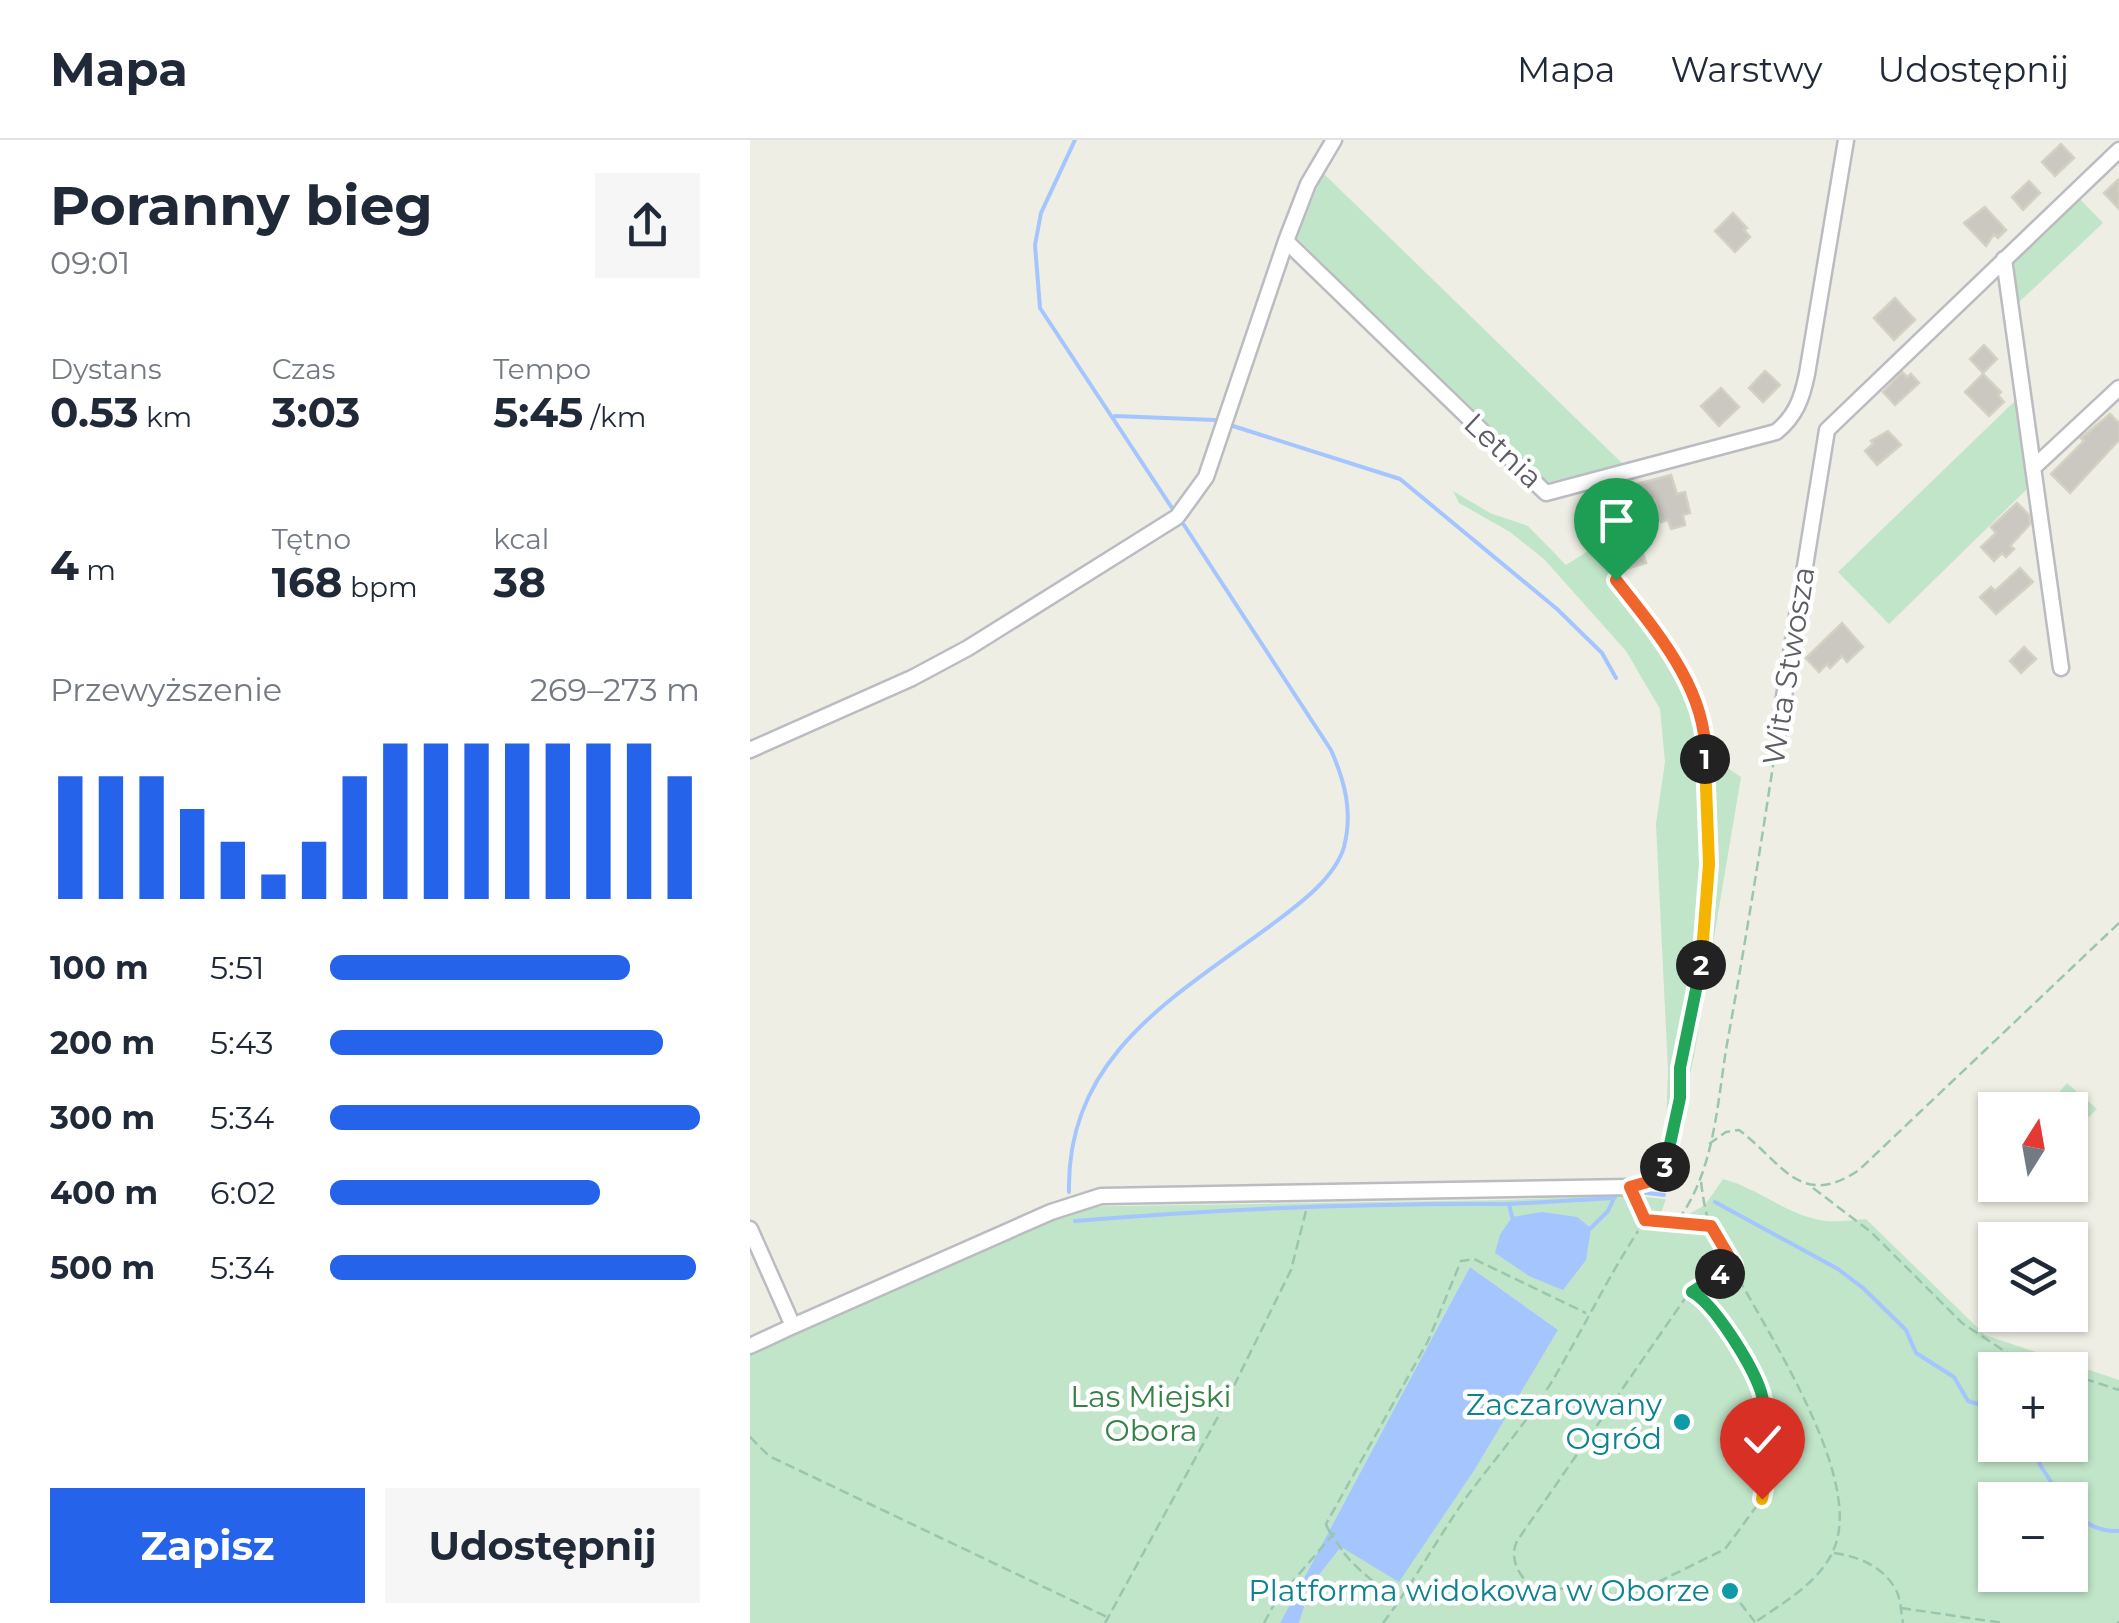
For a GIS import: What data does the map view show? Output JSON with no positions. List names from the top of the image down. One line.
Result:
{"streets":{"street":["Letnia","Wita Stwosza"]},"parks":["Las Miejski Obora"],"places":["Zaczarowany Ogród","Platforma widokowa w Oborze"],"north":"top","page":{"header":"Mapa","nav":["Mapa","Warstwy","Udostępnij"],"heading":["Poranny bieg","09:01"],"stats":[["Dystans","0.53 km"],["Czas","3:03"],["Tempo","5:45 /km"],["4 m"],["Tętno","168 bpm"],["kcal","38"]],"chart":["Przewyższenie","269–273 m"],"pins":["1","2","3","4"],"list":[{"name":"100 m","note":"5:51"},{"name":"200 m","note":"5:43"},{"name":"300 m","note":"5:34"},{"name":"400 m","note":"6:02"},{"name":"500 m","note":"5:34"}],"map_buttons":["+","−"],"buttons":["Zapisz","Udostępnij"]}}
